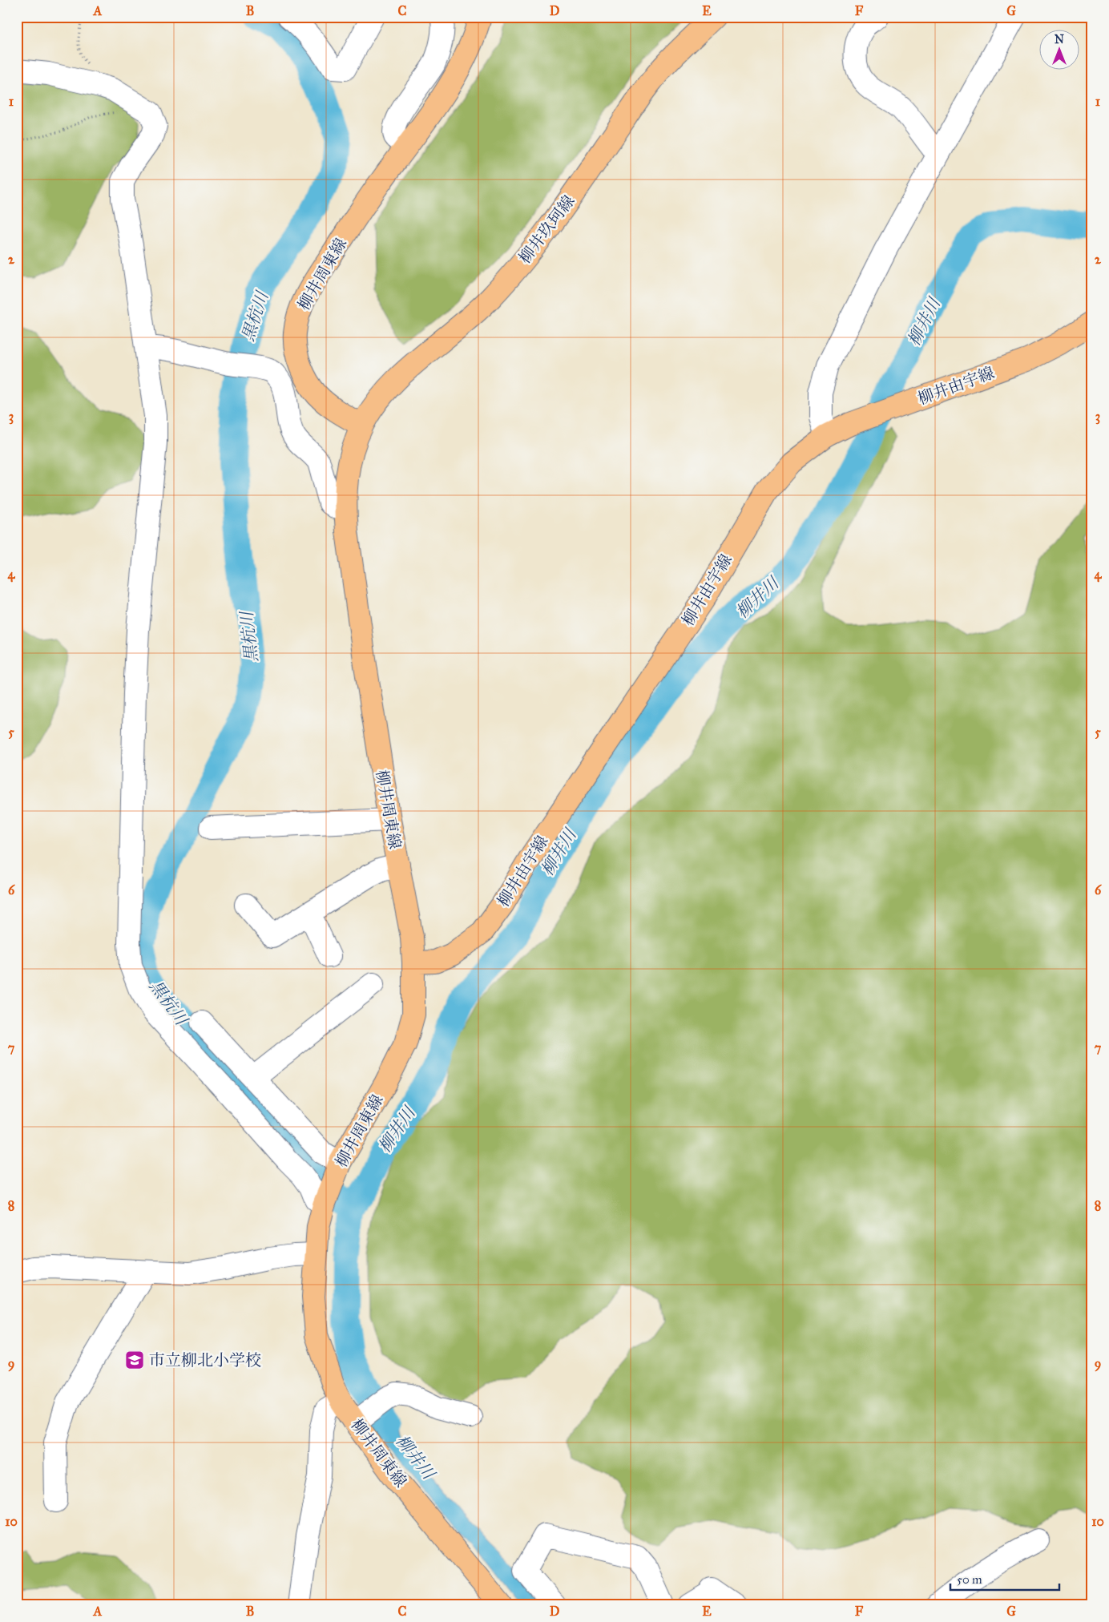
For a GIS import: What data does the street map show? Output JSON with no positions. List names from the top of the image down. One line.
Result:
{"streets":{"main road":["柳井玖珂線","柳井周東線","柳井由宇線"]},"crossings":[["柳井玖珂線","柳井周東線"],["柳井周東線","柳井由宇線"]],"water":["黒杭川","柳井川"],"places":{"school or university":["市立柳北小学校"]},"scale_bar":"50 m","north":"top","grid":{"columns":["A","B","C","D","E","F","G"],"rows":["1","2","3","4","5","6","7","8","9","10"]}}
